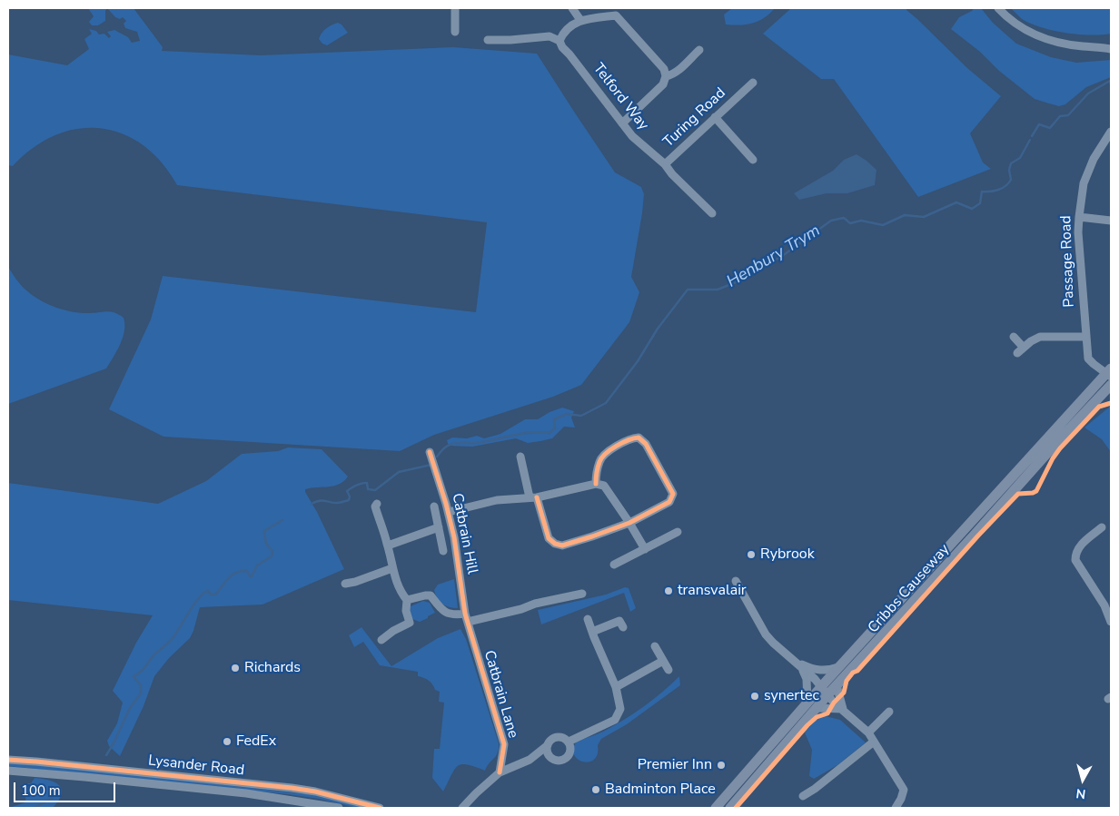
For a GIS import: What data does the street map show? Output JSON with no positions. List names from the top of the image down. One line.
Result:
{"streets":{"main road":["Cribbs Causeway"],"street":["Telford Way","Turing Road","Passage Road","Catbrain Hill","Catbrain Lane","Lysander Road"]},"crossings":[["Telford Way","Turing Road"],["Passage Road","Cribbs Causeway"],["Catbrain Hill","Catbrain Lane"]],"water":["Henbury Trym"],"places":["Rybrook","transvalair","Richards","synertec","FedEx","Premier Inn","Badminton Place"],"scale_bar":"100 m","north":"bottom"}
